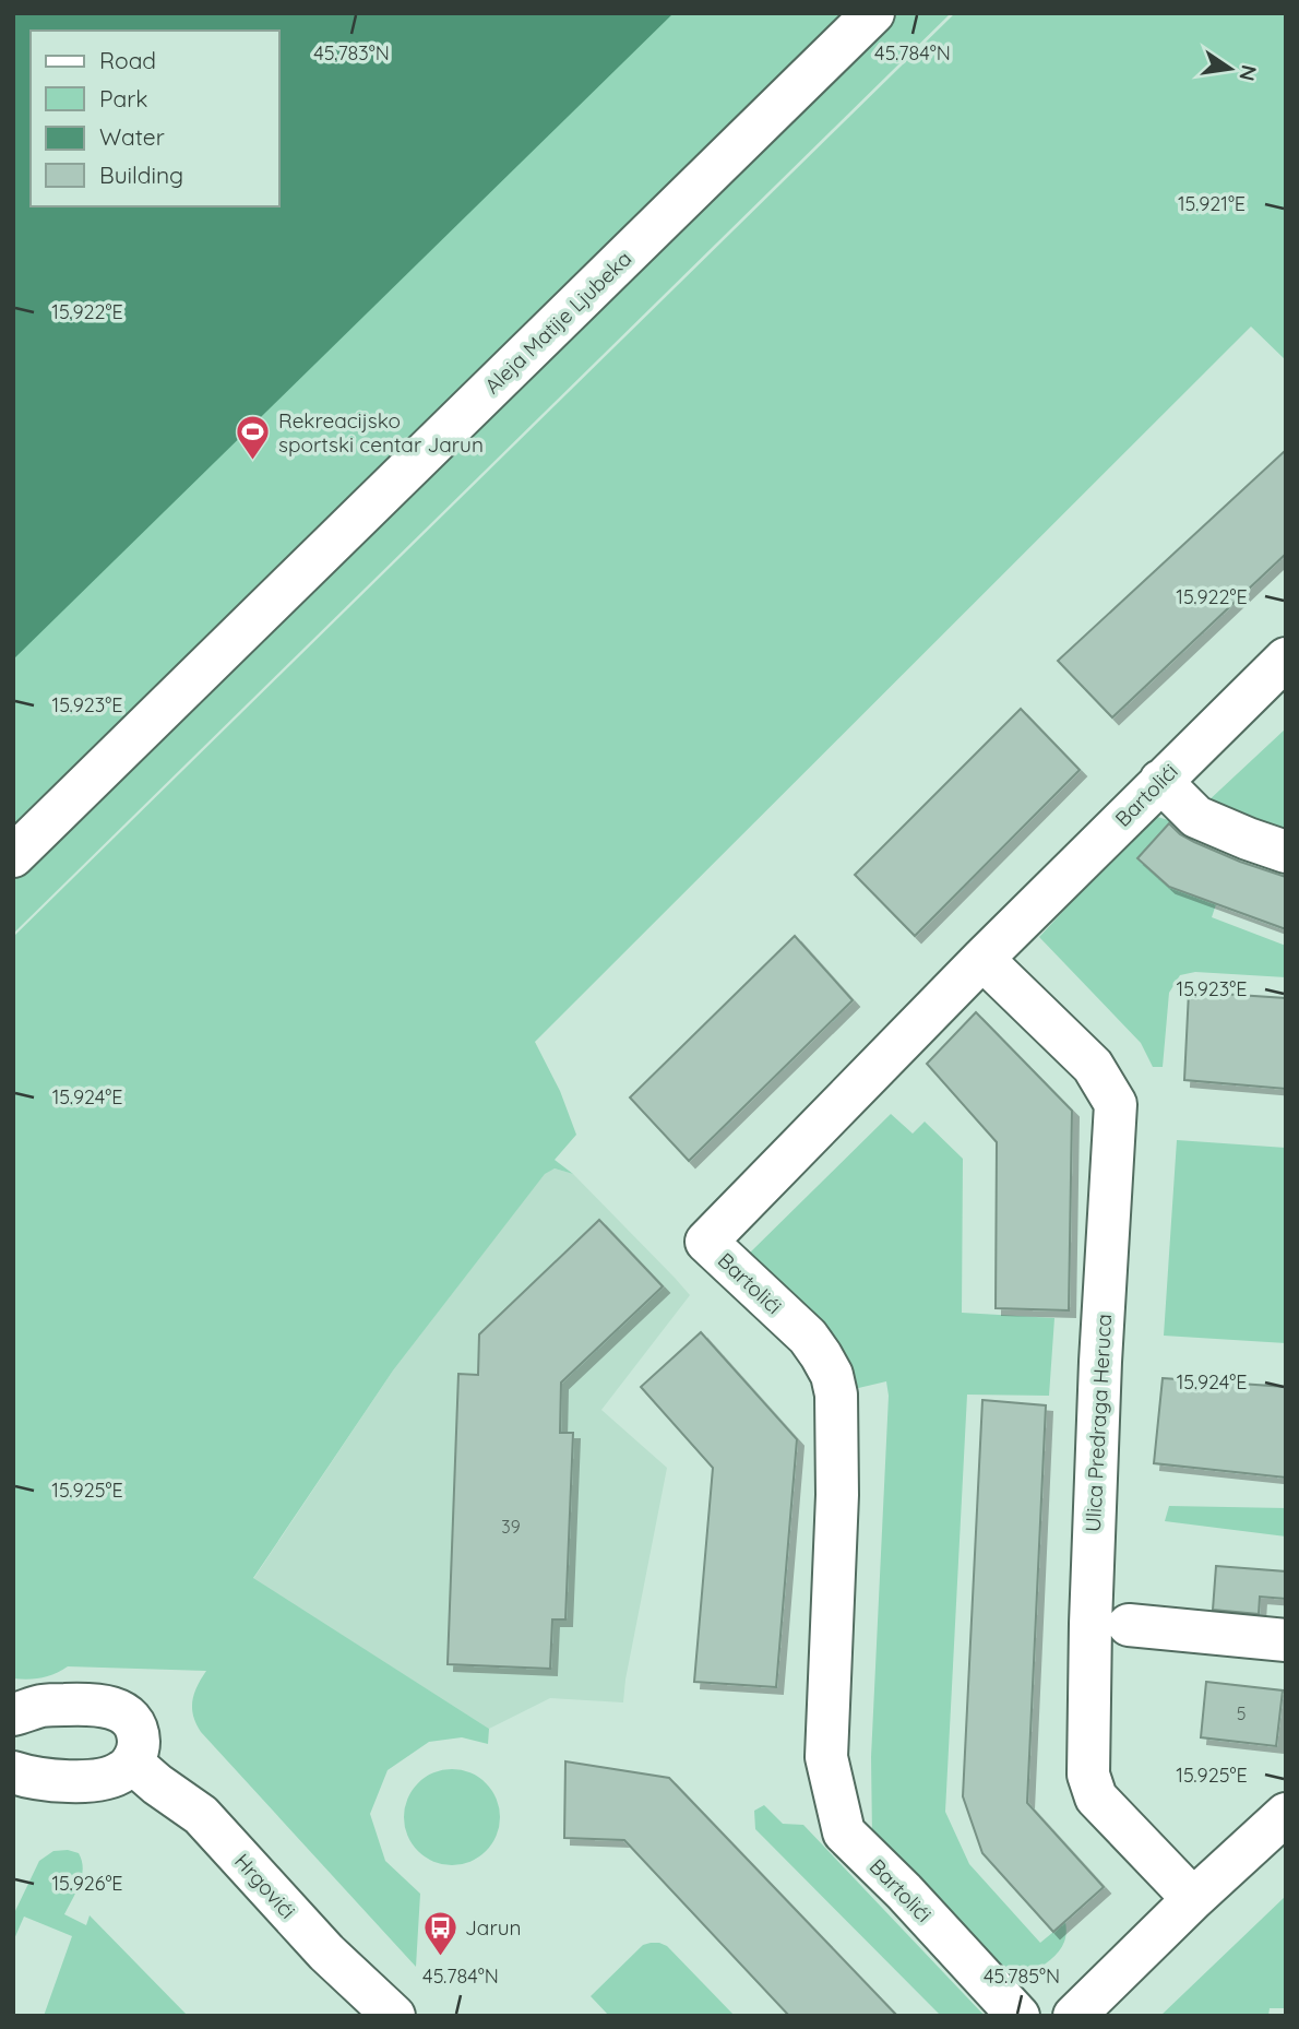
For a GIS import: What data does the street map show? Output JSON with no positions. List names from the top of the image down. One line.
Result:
{"streets":{"street":["Aleja Matije Ljubeka","Bartolići","Ulica Predraga Heruca","Hrgovići"]},"crossings":[["Bartolići","Ulica Predraga Heruca"]],"places":{"sports":["Rekreacijsko sportski centar Jarun"],"bus stop":["Jarun"]},"house_numbers":["39","5"],"legend":["Road","Park","Water","Building"],"north":"right","coordinates":["45.783°N","45.784°N","15.921°E","15.922°E","15.923°E","15.924°E","15.925°E","15.926°E","45.785°N"]}
